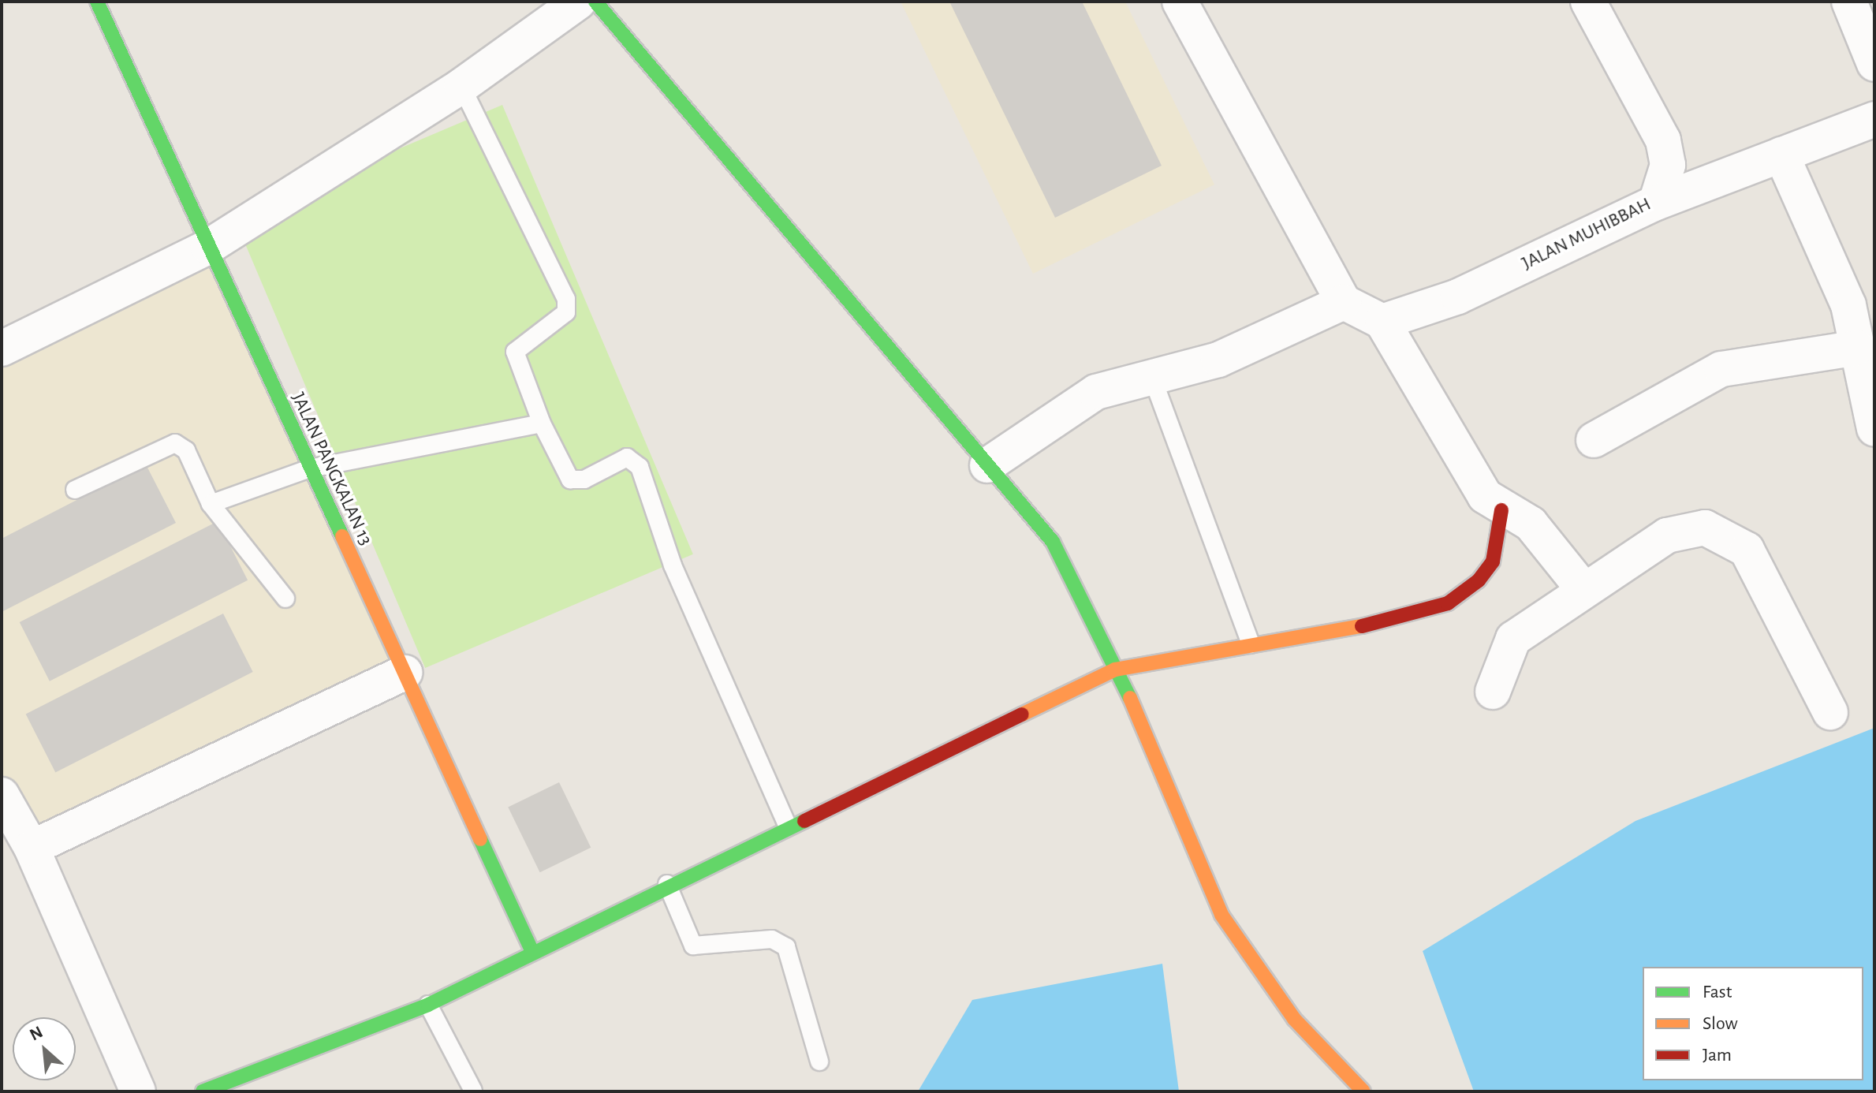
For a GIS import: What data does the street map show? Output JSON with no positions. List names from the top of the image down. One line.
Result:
{"streets":{"street":["JALAN MUHIBBAH","JALAN PANGKALAN 13"]},"legend":["Fast","Slow","Jam"],"north":"top left"}
